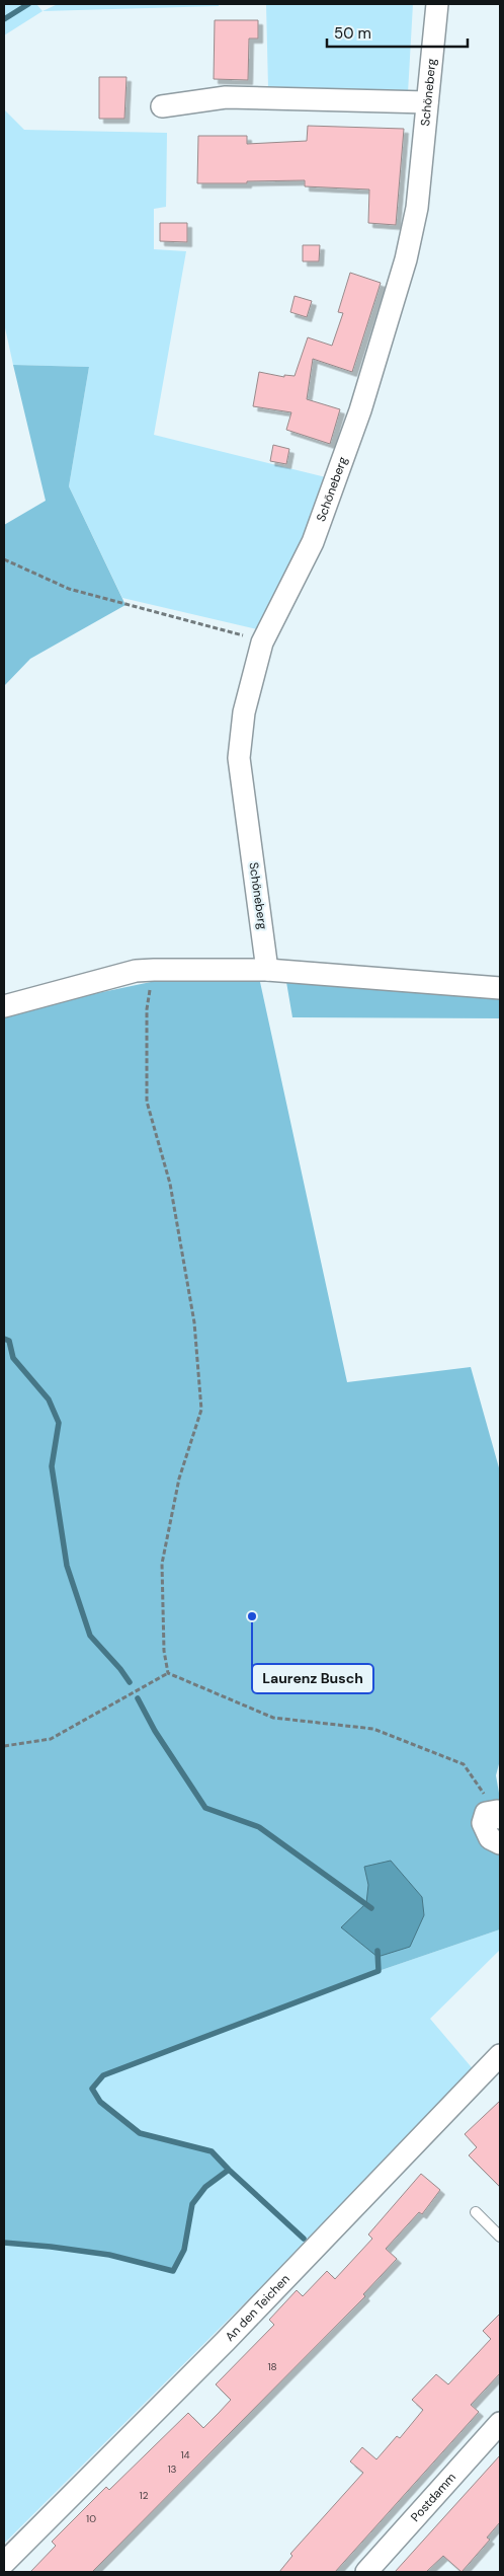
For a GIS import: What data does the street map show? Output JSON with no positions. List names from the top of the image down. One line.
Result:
{"streets":{"street":["Schöneberg","An den Teichen","Postdamm"]},"places":["Laurenz Busch"],"house_numbers":["18","14","13","12","10"],"scale_bar":"50 m"}
